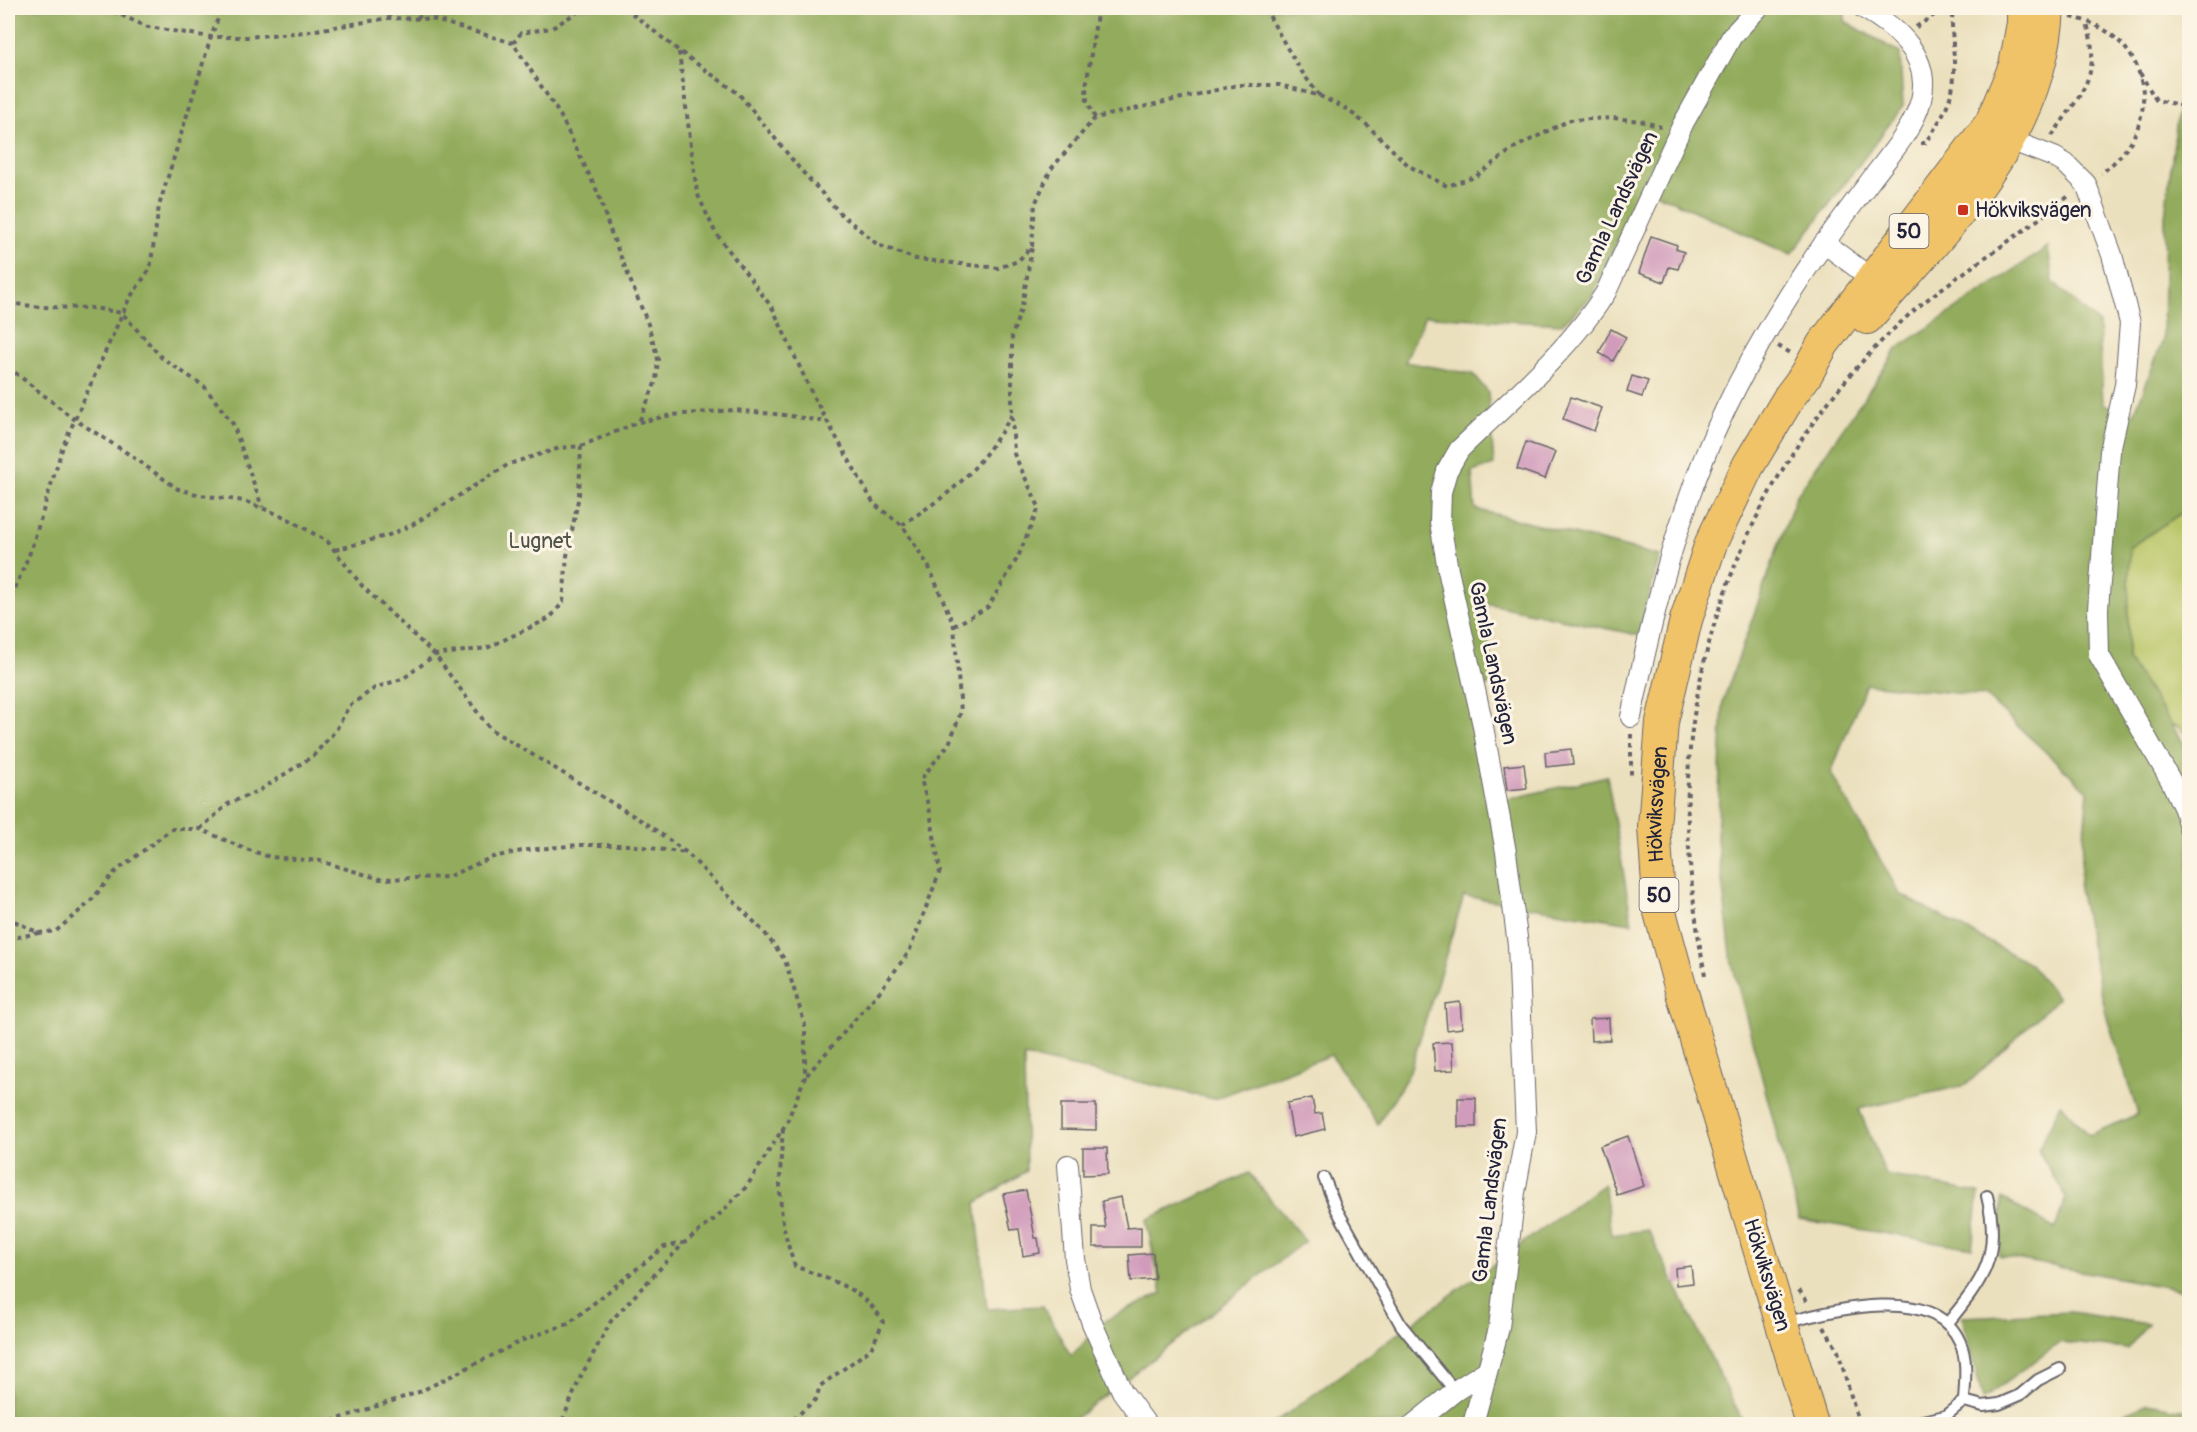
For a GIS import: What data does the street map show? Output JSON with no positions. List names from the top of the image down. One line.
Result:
{"streets":{"main road":["50","Hökviksvägen"],"street":["Gamla Landsvägen"]},"parks":["Lugnet"],"places":{"transit":["Hökviksvägen"]}}
